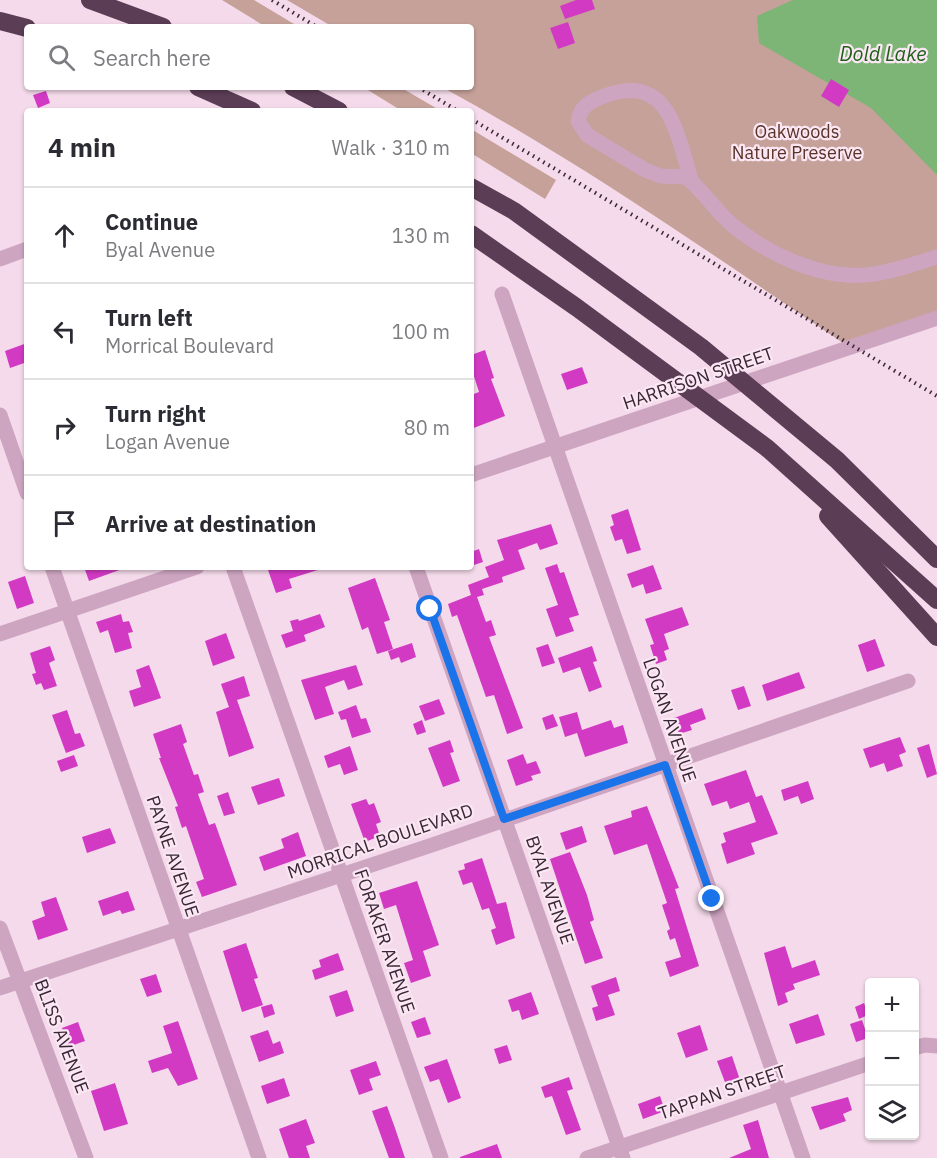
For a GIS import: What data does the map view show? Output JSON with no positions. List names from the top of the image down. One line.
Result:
{"streets":{"street":["HARRISON STREET","LOGAN AVENUE","MORRICAL BOULEVARD","PAYNE AVENUE","BYAL AVENUE","FORAKER AVENUE","BLISS AVENUE","TAPPAN STREET"]},"crossings":[["HARRISON STREET","LOGAN AVENUE"],["LOGAN AVENUE","MORRICAL BOULEVARD"],["LOGAN AVENUE","TAPPAN STREET"],["MORRICAL BOULEVARD","PAYNE AVENUE"],["MORRICAL BOULEVARD","BYAL AVENUE"],["MORRICAL BOULEVARD","FORAKER AVENUE"],["MORRICAL BOULEVARD","BLISS AVENUE"],["BYAL AVENUE","TAPPAN STREET"]],"water":["Dold Lake"],"parks":["Oakwoods Nature Preserve"],"page":{"search":"Search here","heading":["4 min","Walk · 310 m"],"list":[["Continue","Byal Avenue","130 m"],["Turn left","Morrical Boulevard","100 m"],["Turn right","Logan Avenue","80 m"],"Arrive at destination"],"map_buttons":["+","−"]}}
